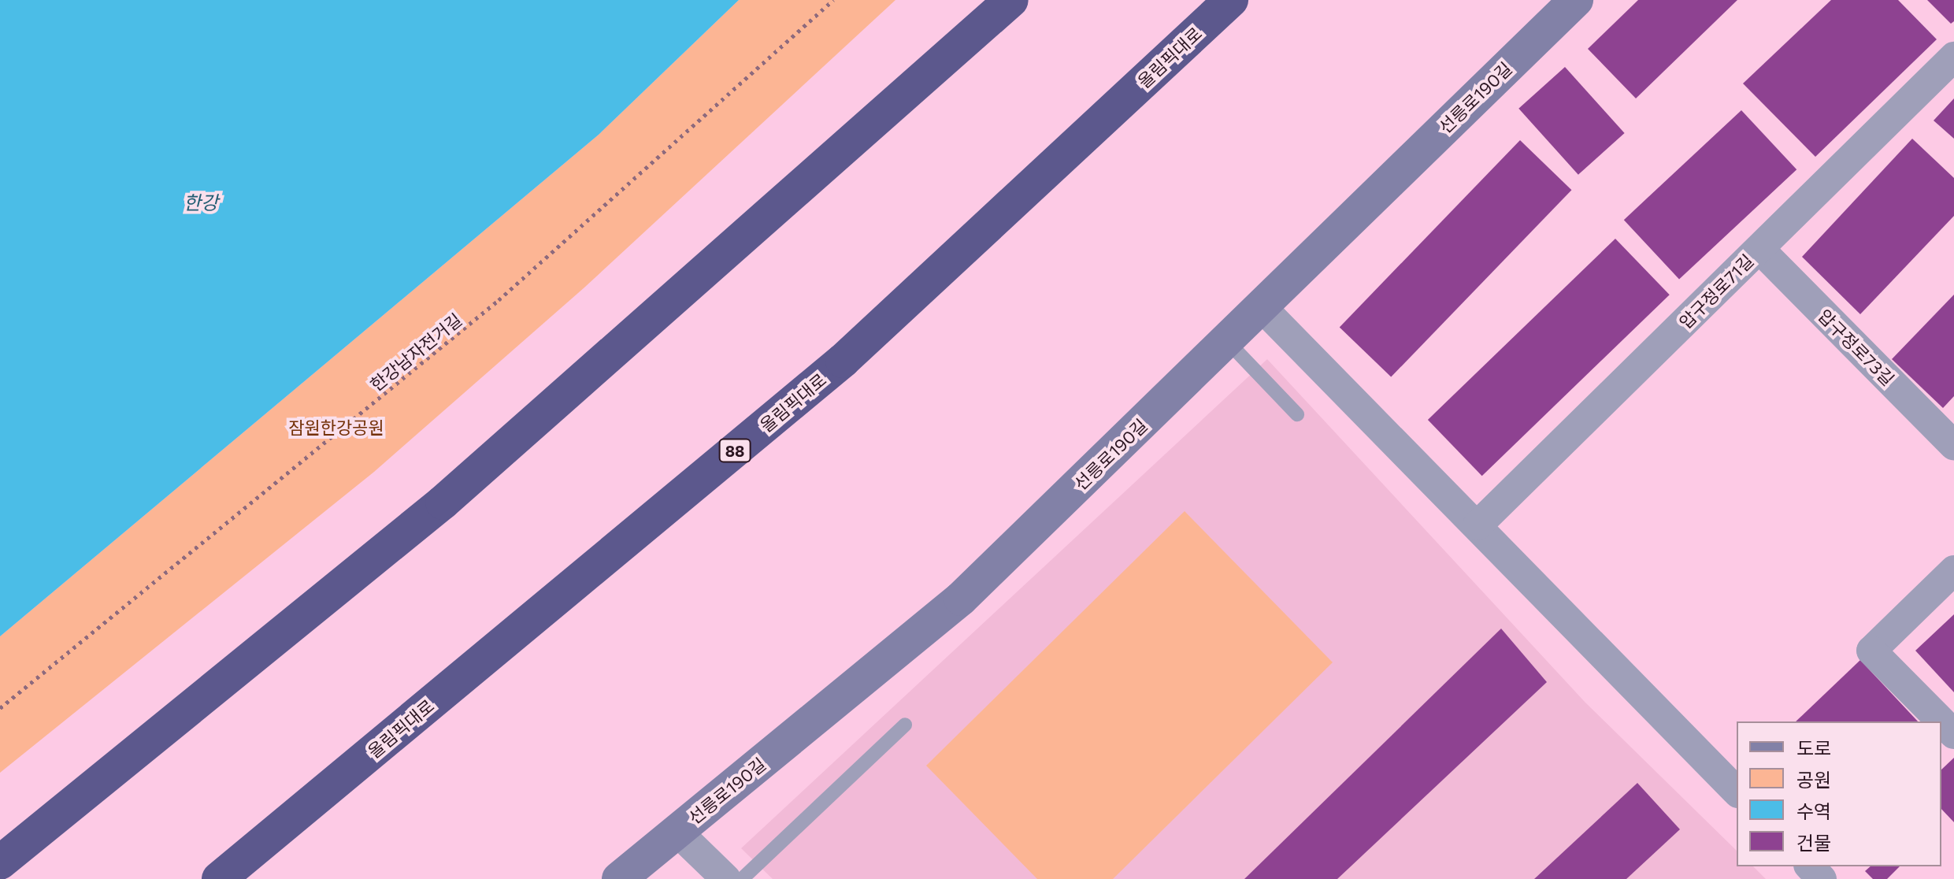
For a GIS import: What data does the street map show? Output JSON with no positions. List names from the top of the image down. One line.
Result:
{"streets":{"highway":["올림픽대로","88"],"street":["선릉로190길","압구정로71길","압구정로73길"],"path":["한강남자전거길"]},"crossings":[["압구정로71길","압구정로73길"]],"water":["한강"],"parks":["잠원한강공원"],"legend":["도로","공원","수역","건물"]}
